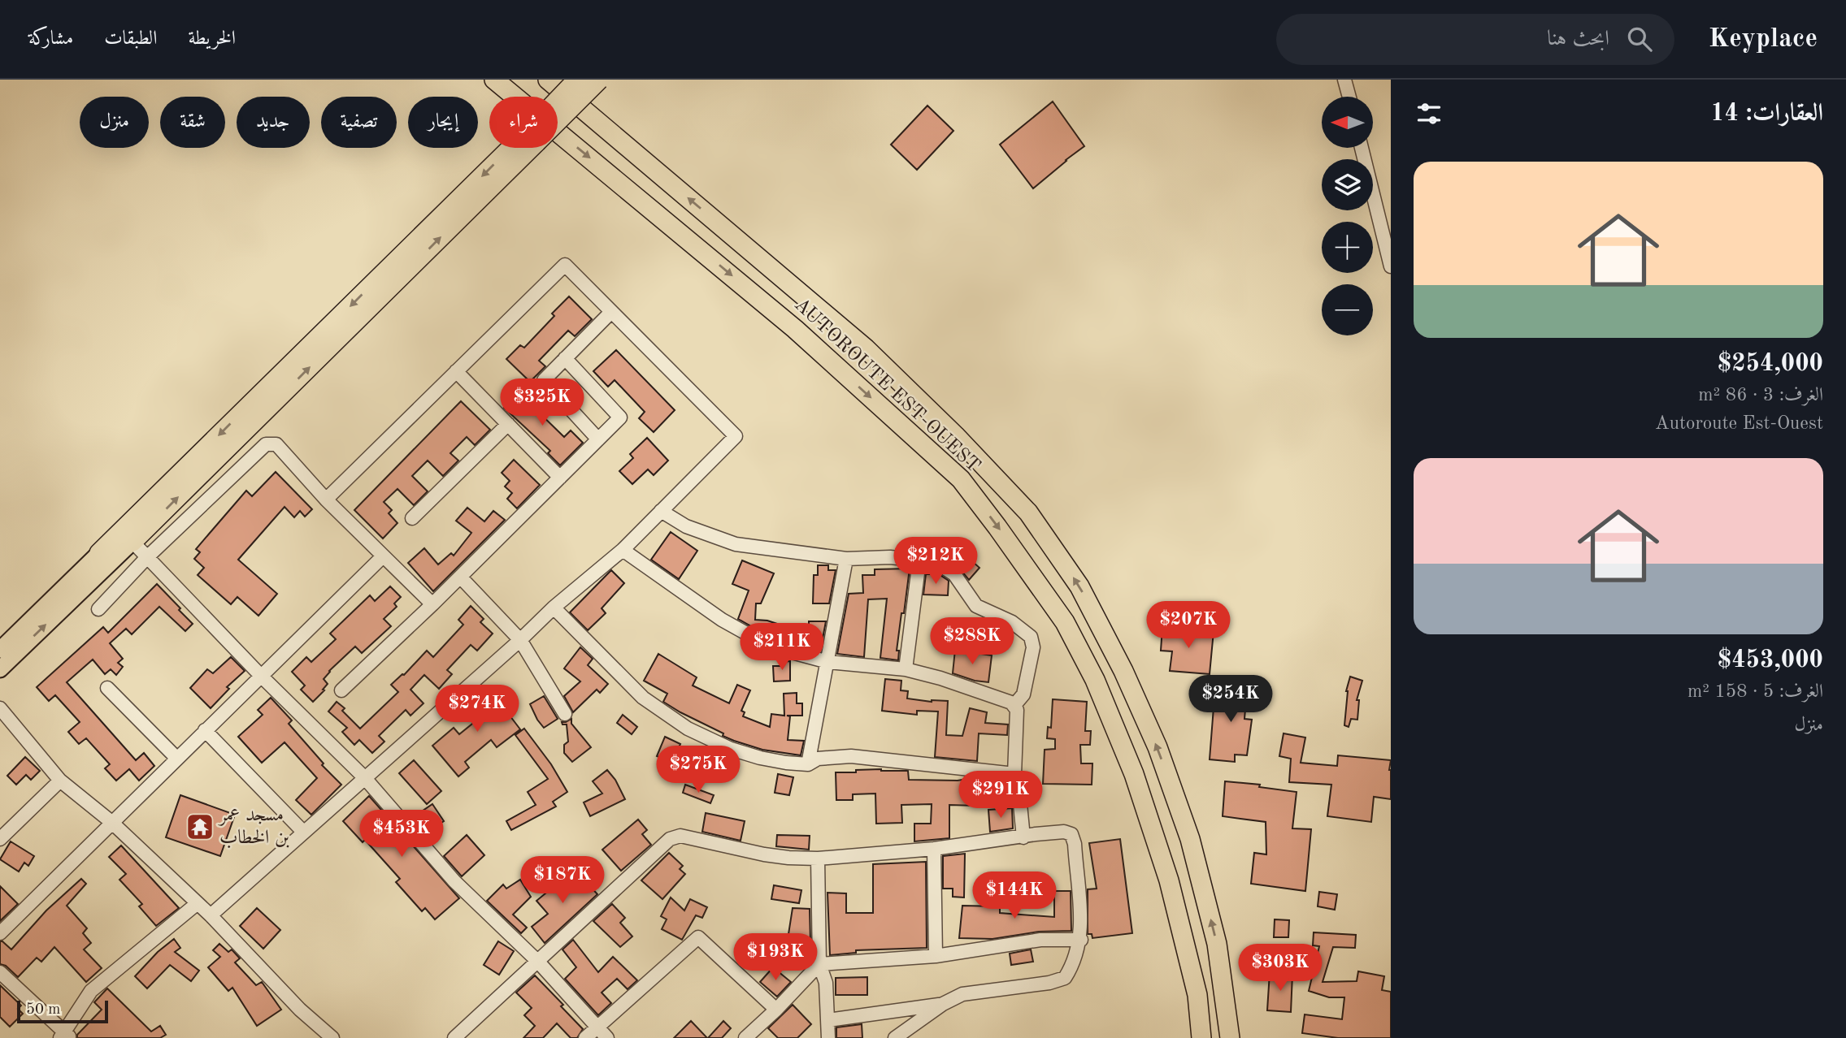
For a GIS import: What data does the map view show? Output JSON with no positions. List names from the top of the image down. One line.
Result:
{"streets":{"highway":["AUTOROUTE EST-OUEST"]},"places":{"temple":["مسجد عمر بن الخطاب"]},"scale_bar":"50 m","north":"left","page":{"header":"Keyplace","search":"ابحث هنا","nav":["الخريطة","الطبقات","مشاركة"],"heading":"العقارات: 14","map_buttons":["+","−"],"chip":["شراء","إيجار","تصفية","جديد","شقة","منزل"],"list":[{"name":"$254,000","note":"الغرف: 3 · 86 m² · Autoroute Est-Ouest"},{"name":"$453,000","note":"الغرف: 5 · 158 m² · منزل"}],"price":["$325K","$212K","$207K","$288K","$211K","$254K","$274K","$275K","$291K","$453K","$187K","$144K","$193K","$303K"],"scale":"50 m"}}
